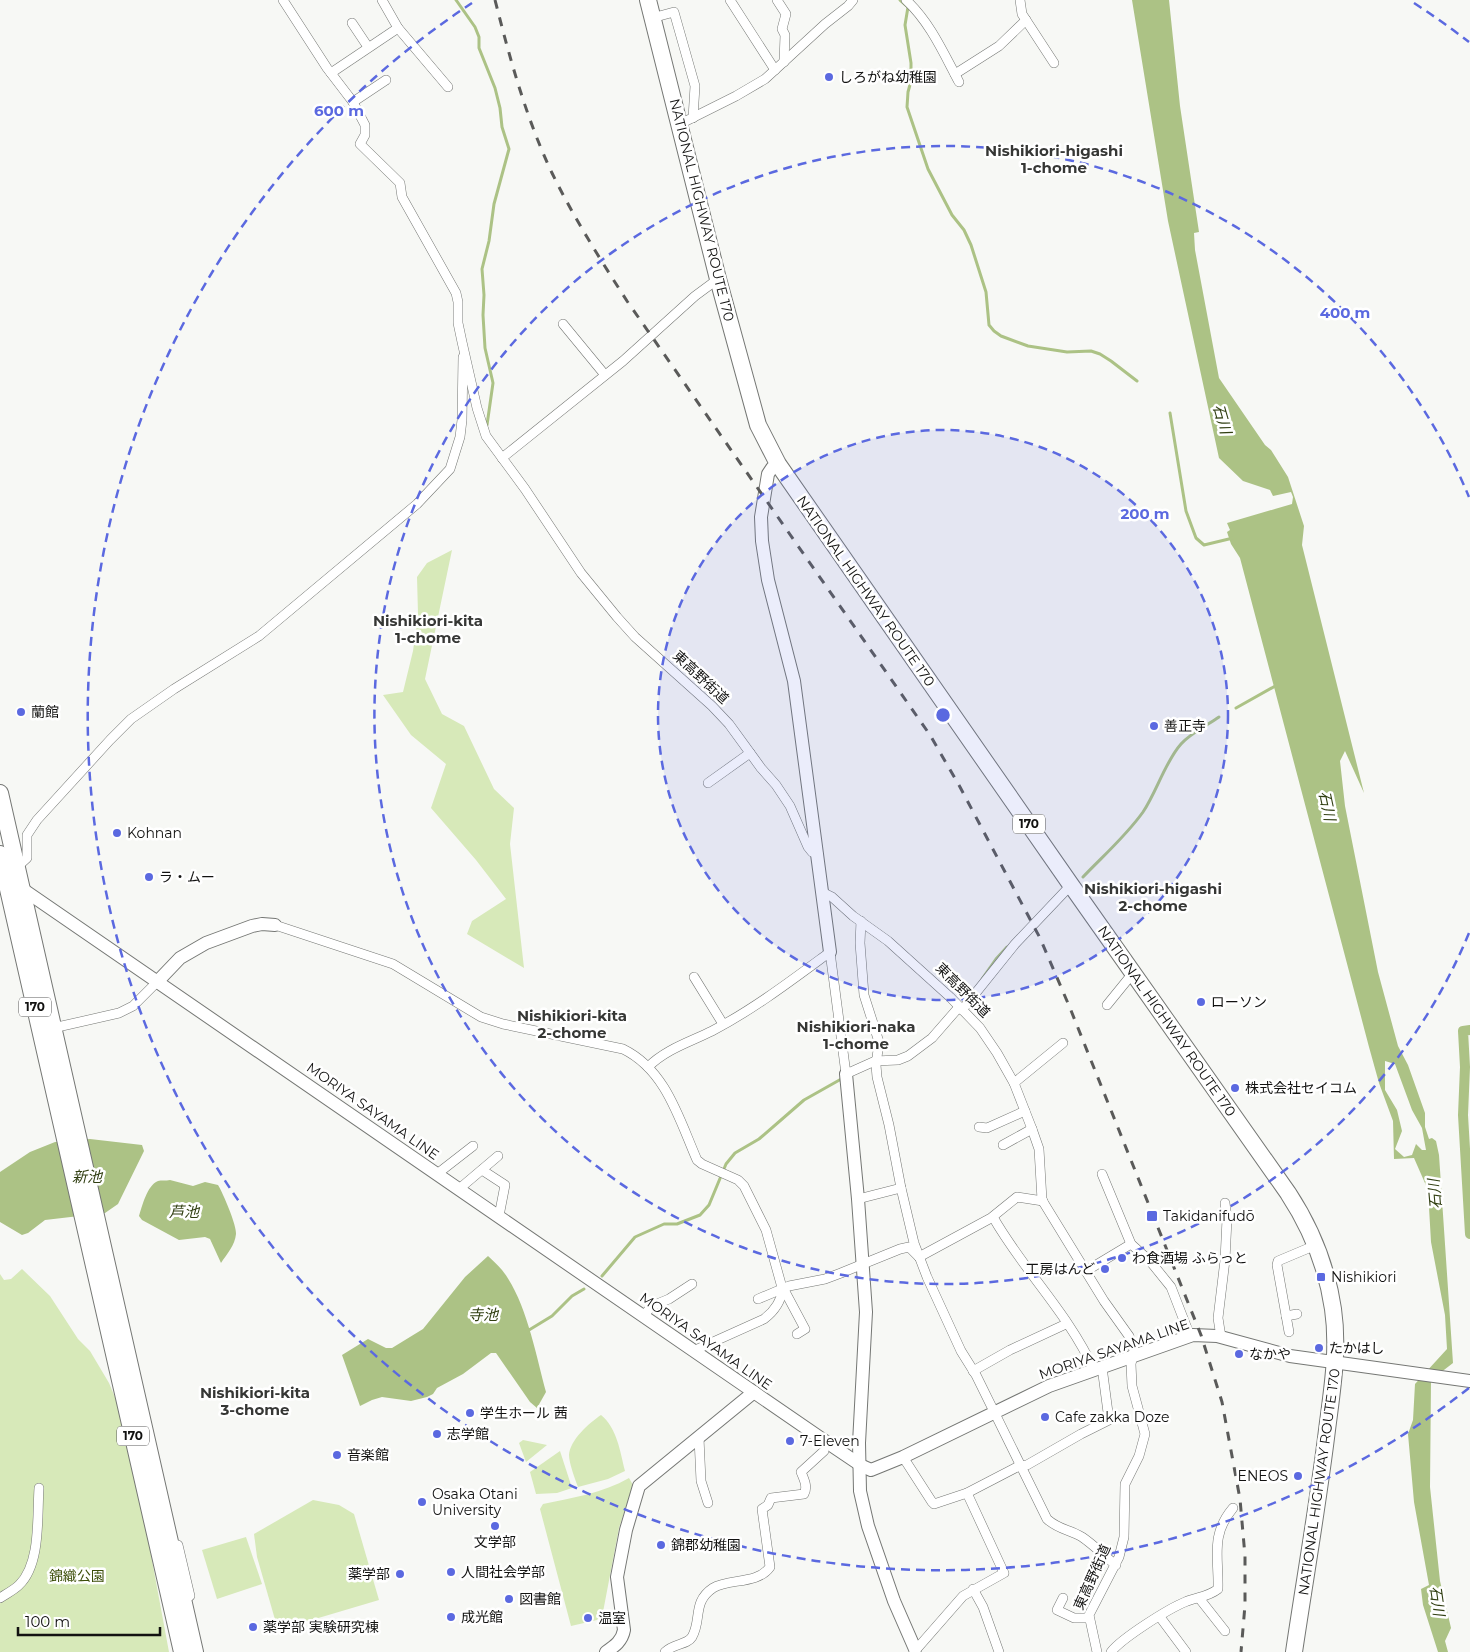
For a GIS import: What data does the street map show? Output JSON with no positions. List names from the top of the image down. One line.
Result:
{"streets":{"highway":["NATIONAL HIGHWAY ROUTE 170","170"],"main road":["MORIYA SAYAMA LINE"],"street":["東高野街道"]},"crossings":[["NATIONAL HIGHWAY ROUTE 170","MORIYA SAYAMA LINE"],["東高野街道","MORIYA SAYAMA LINE"],["170","MORIYA SAYAMA LINE"]],"districts":["Nishikiori-higashi 1-chome","Nishikiori-kita 1-chome","Nishikiori-higashi 2-chome","Nishikiori-kita 2-chome","Nishikiori-naka 1-chome","Nishikiori-kita 3-chome"],"water":["石川","新池","芦池","寺池"],"parks":["錦織公園"],"places":{"other":["しろがね幼稚園","蘭館","善正寺","Kohnan","ラ・ムー","ローソン","株式会社セイコム","わ食酒場 ふらっと","工房はんど","たかはし","なかや","学生ホール 茜","Cafe zakka Doze","志学館","7-Eleven","音楽館","ENEOS","Osaka Otani University","文学部","錦郡幼稚園","人間社会学部","薬学部","図書館","成光館","温室","薬学部 実験研究棟"],"transit":["Takidanifudō","Nishikiori"]},"scale_bar":"100 m","rings":["600 m","400 m","200 m"]}
